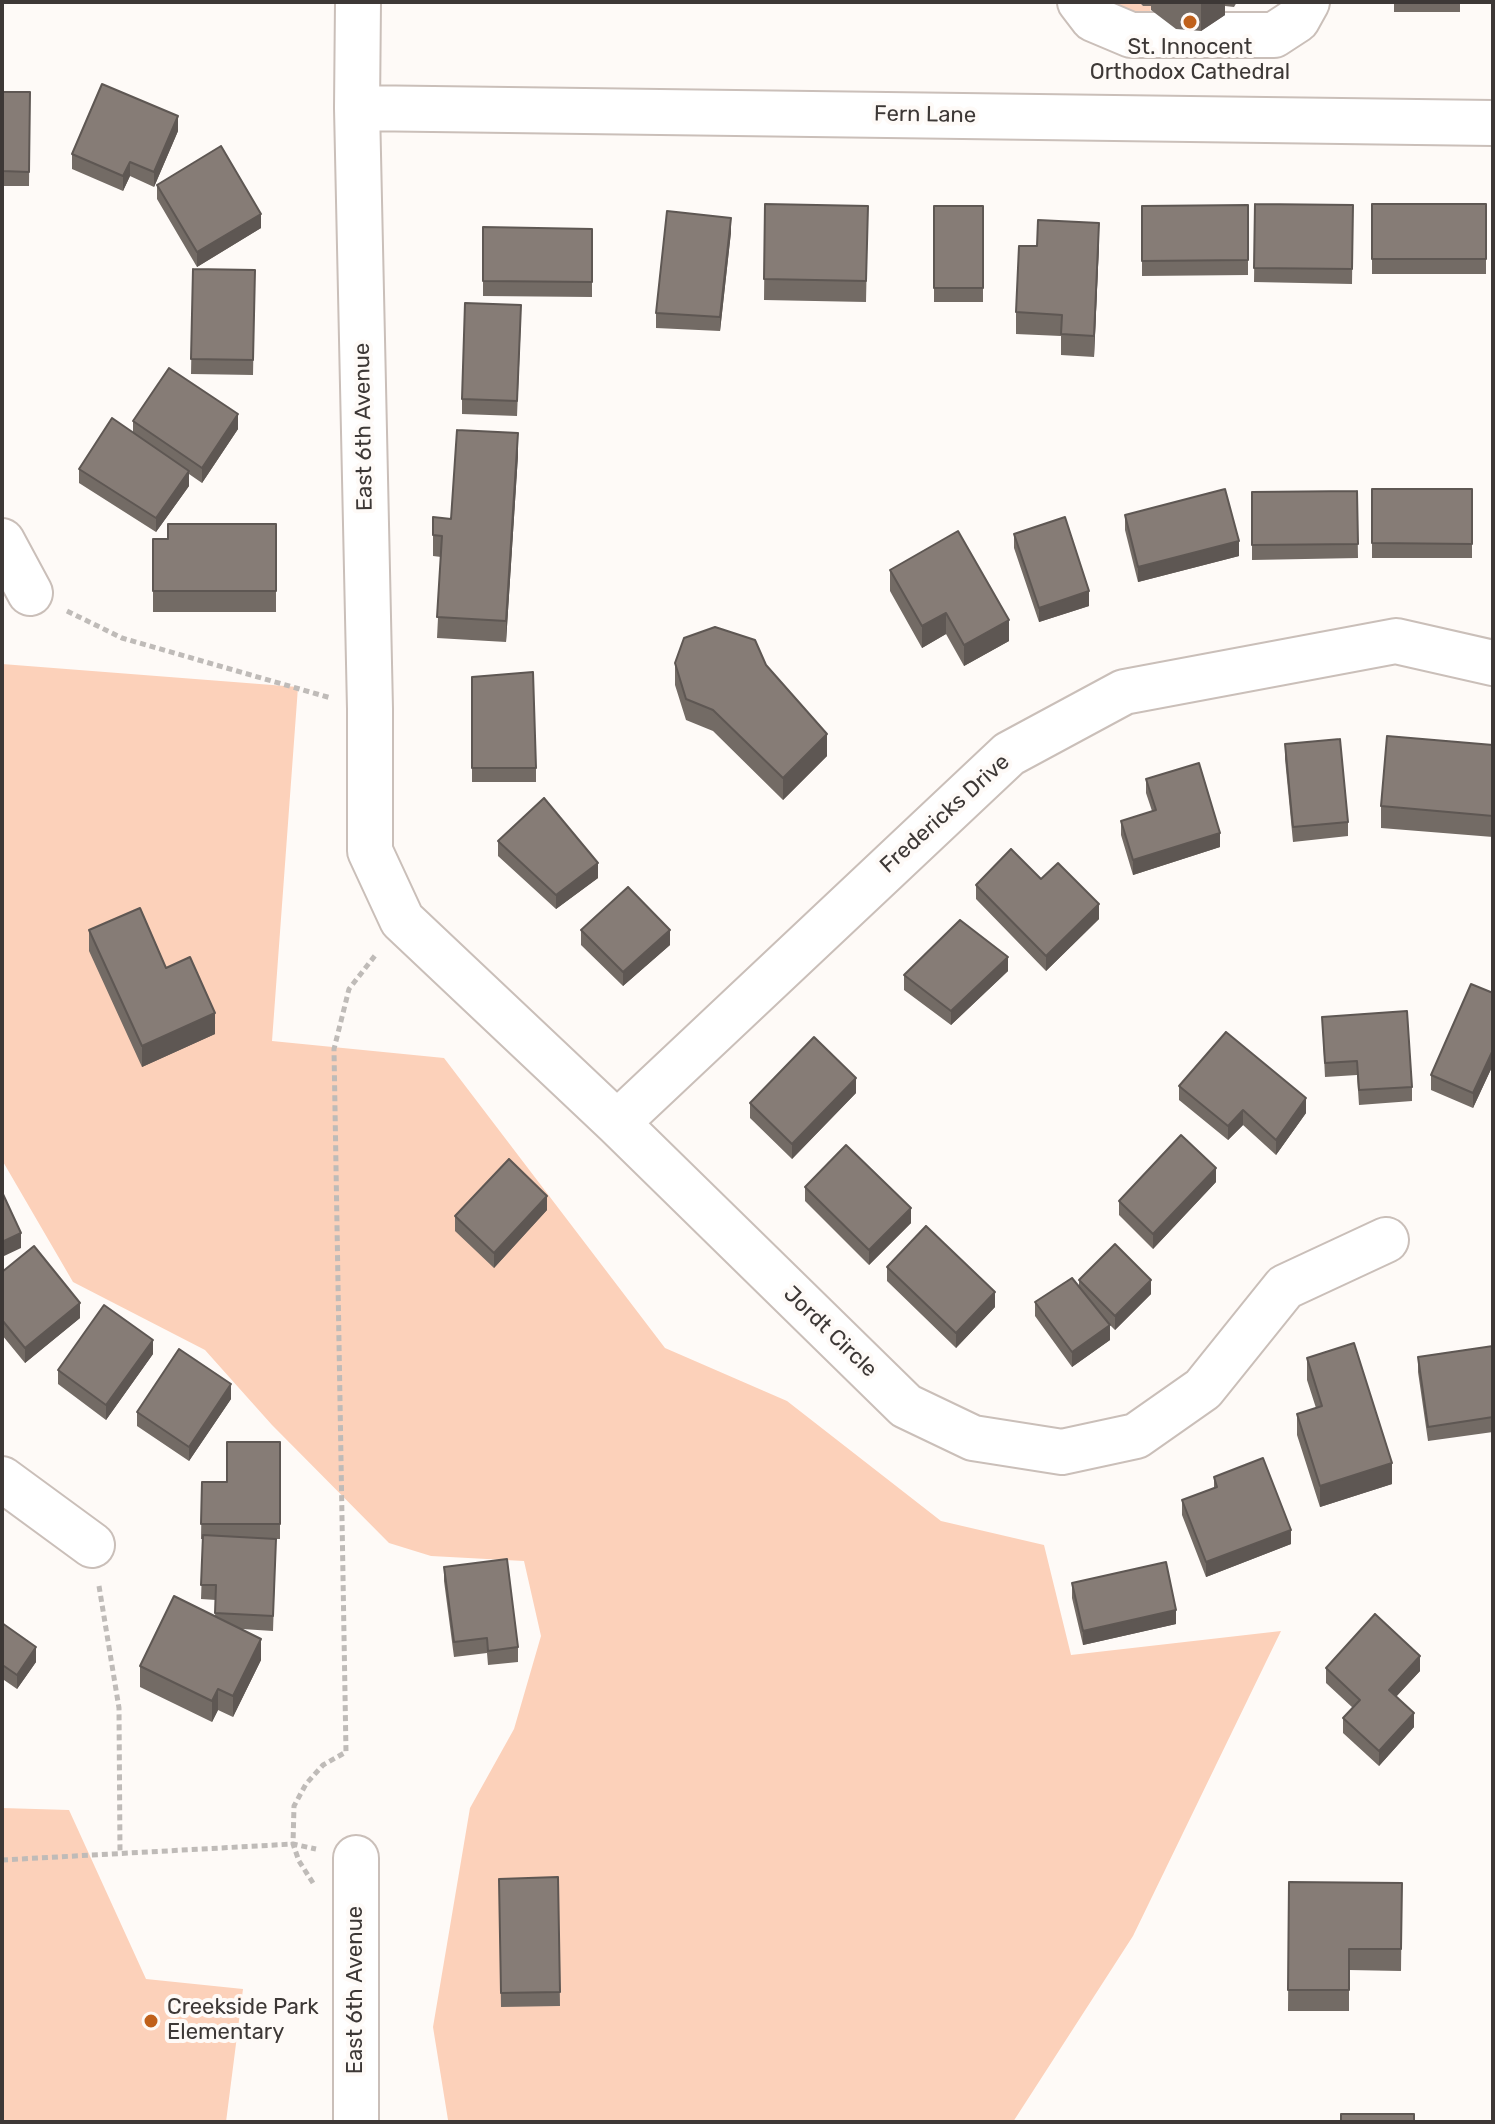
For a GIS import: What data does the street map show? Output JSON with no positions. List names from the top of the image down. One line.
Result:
{"streets":{"street":["Fern Lane","East 6th Avenue","Fredericks Drive","Jordt Circle"]},"crossings":[["Fern Lane","East 6th Avenue"],["East 6th Avenue","Jordt Circle"],["Fredericks Drive","Jordt Circle"]],"places":["St. Innocent Orthodox Cathedral","Creekside Park Elementary"]}
